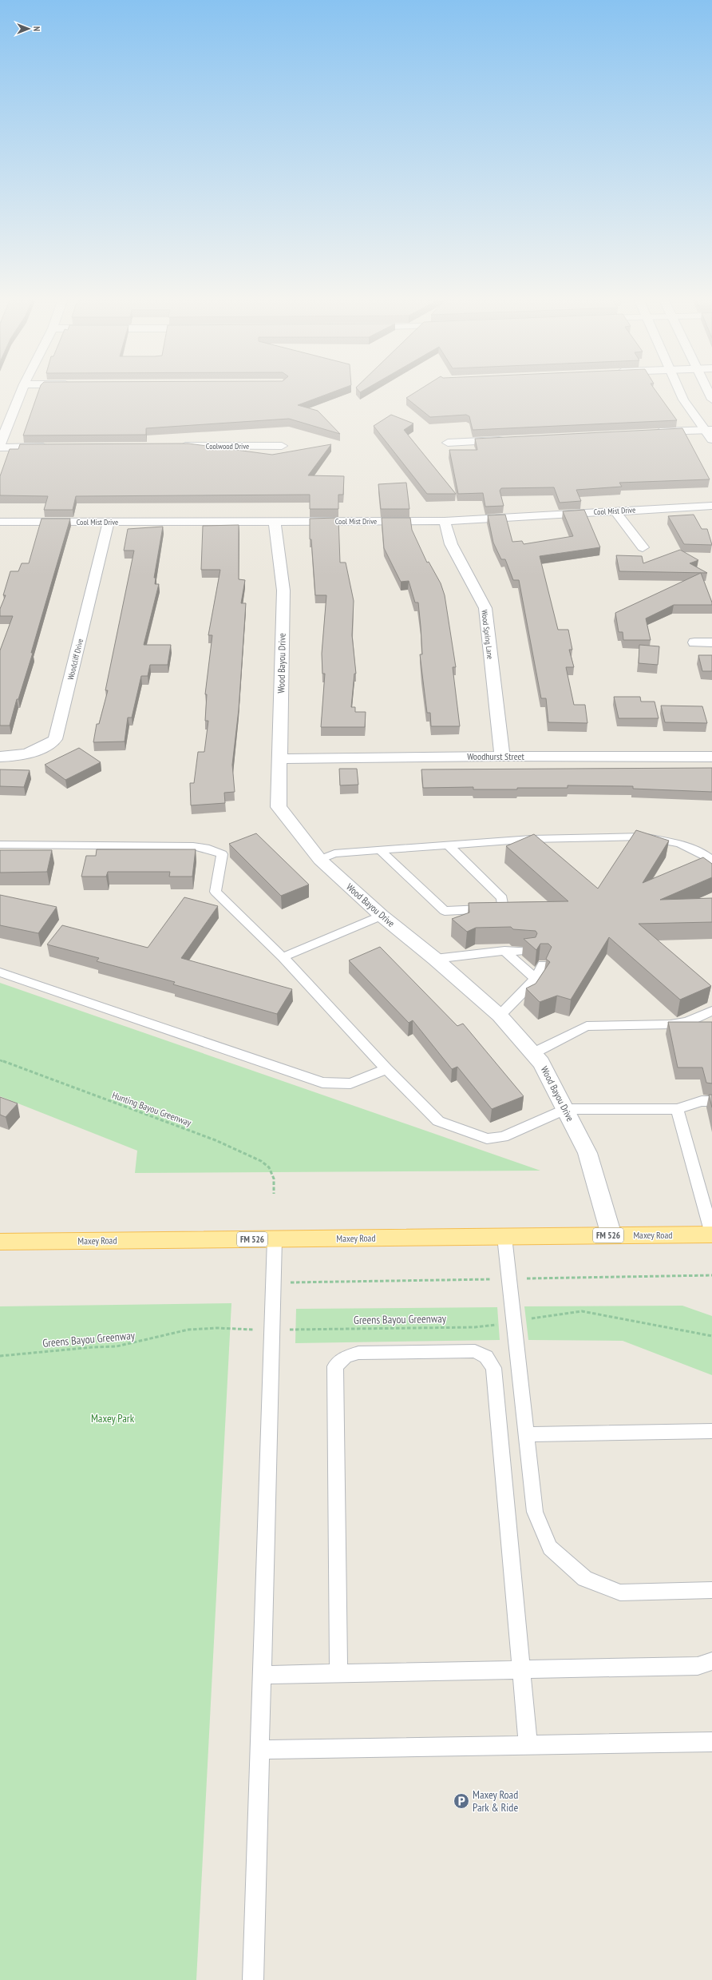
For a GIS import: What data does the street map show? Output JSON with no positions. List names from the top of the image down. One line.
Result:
{"streets":{"main road":["FM 526","Maxey Road"],"street":["Coolwood Drive","Cool Mist Drive","Wood Spring Lane","Woodcliff Drive","Wood Bayou Drive","Woodhurst Street"],"path":["Hunting Bayou Greenway","Greens Bayou Greenway"]},"crossings":[["Cool Mist Drive","Wood Spring Lane"],["Cool Mist Drive","Woodcliff Drive"],["Cool Mist Drive","Wood Bayou Drive"],["Wood Spring Lane","Woodhurst Street"],["Wood Bayou Drive","Woodhurst Street"],["Wood Bayou Drive","Maxey Road"]],"parks":["Maxey Park"],"places":{"parking":["Maxey Road Park & Ride"]},"north":"right"}
